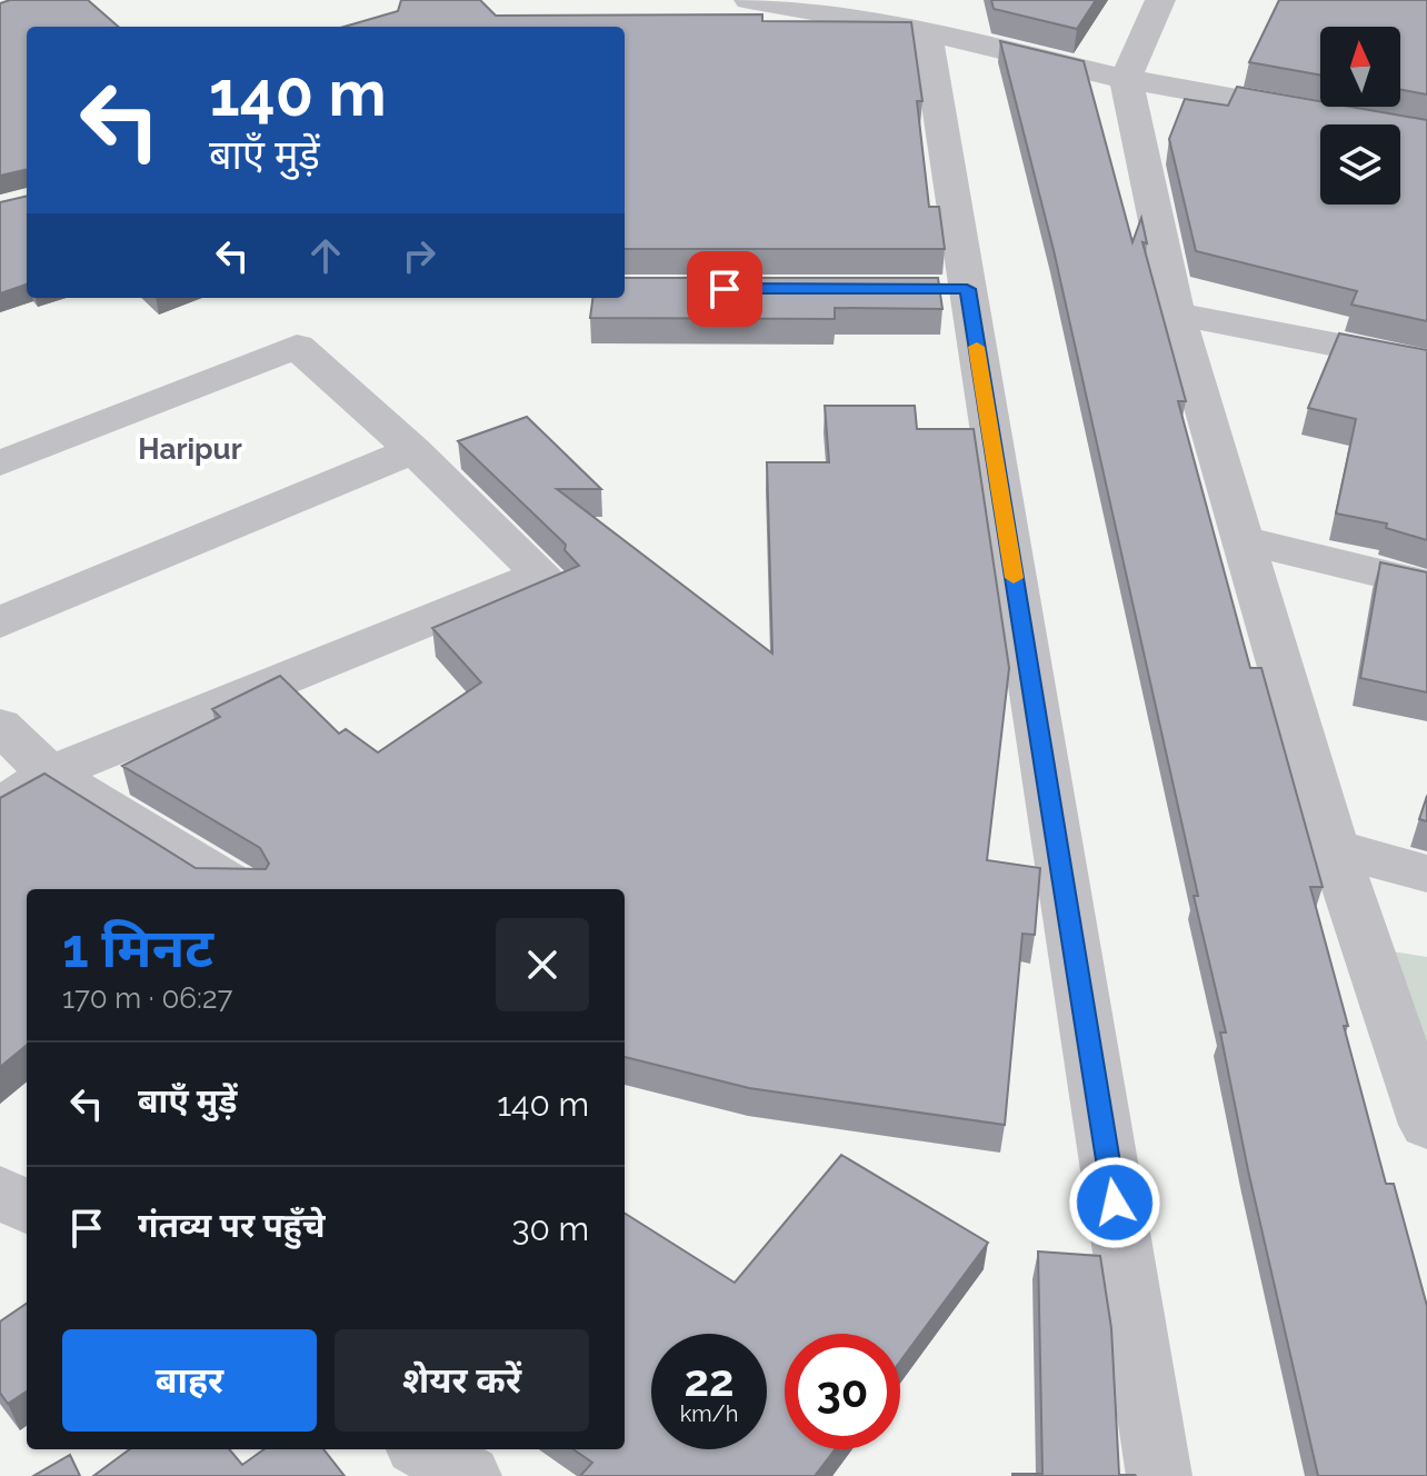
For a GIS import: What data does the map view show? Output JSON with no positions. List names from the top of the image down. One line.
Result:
{"districts":["Haripur"],"north":"top","page":{"turn":["140 m","बाएँ मुड़ें"],"heading":["1 मिनट","170 m · 06:27"],"list":[{"name":"बाएँ मुड़ें","value":"140 m"},{"name":"गंतव्य पर पहुँचे","value":"30 m"}],"buttons":["बाहर","शेयर करें"],"speed":"22 km/h","limit":"30"}}
